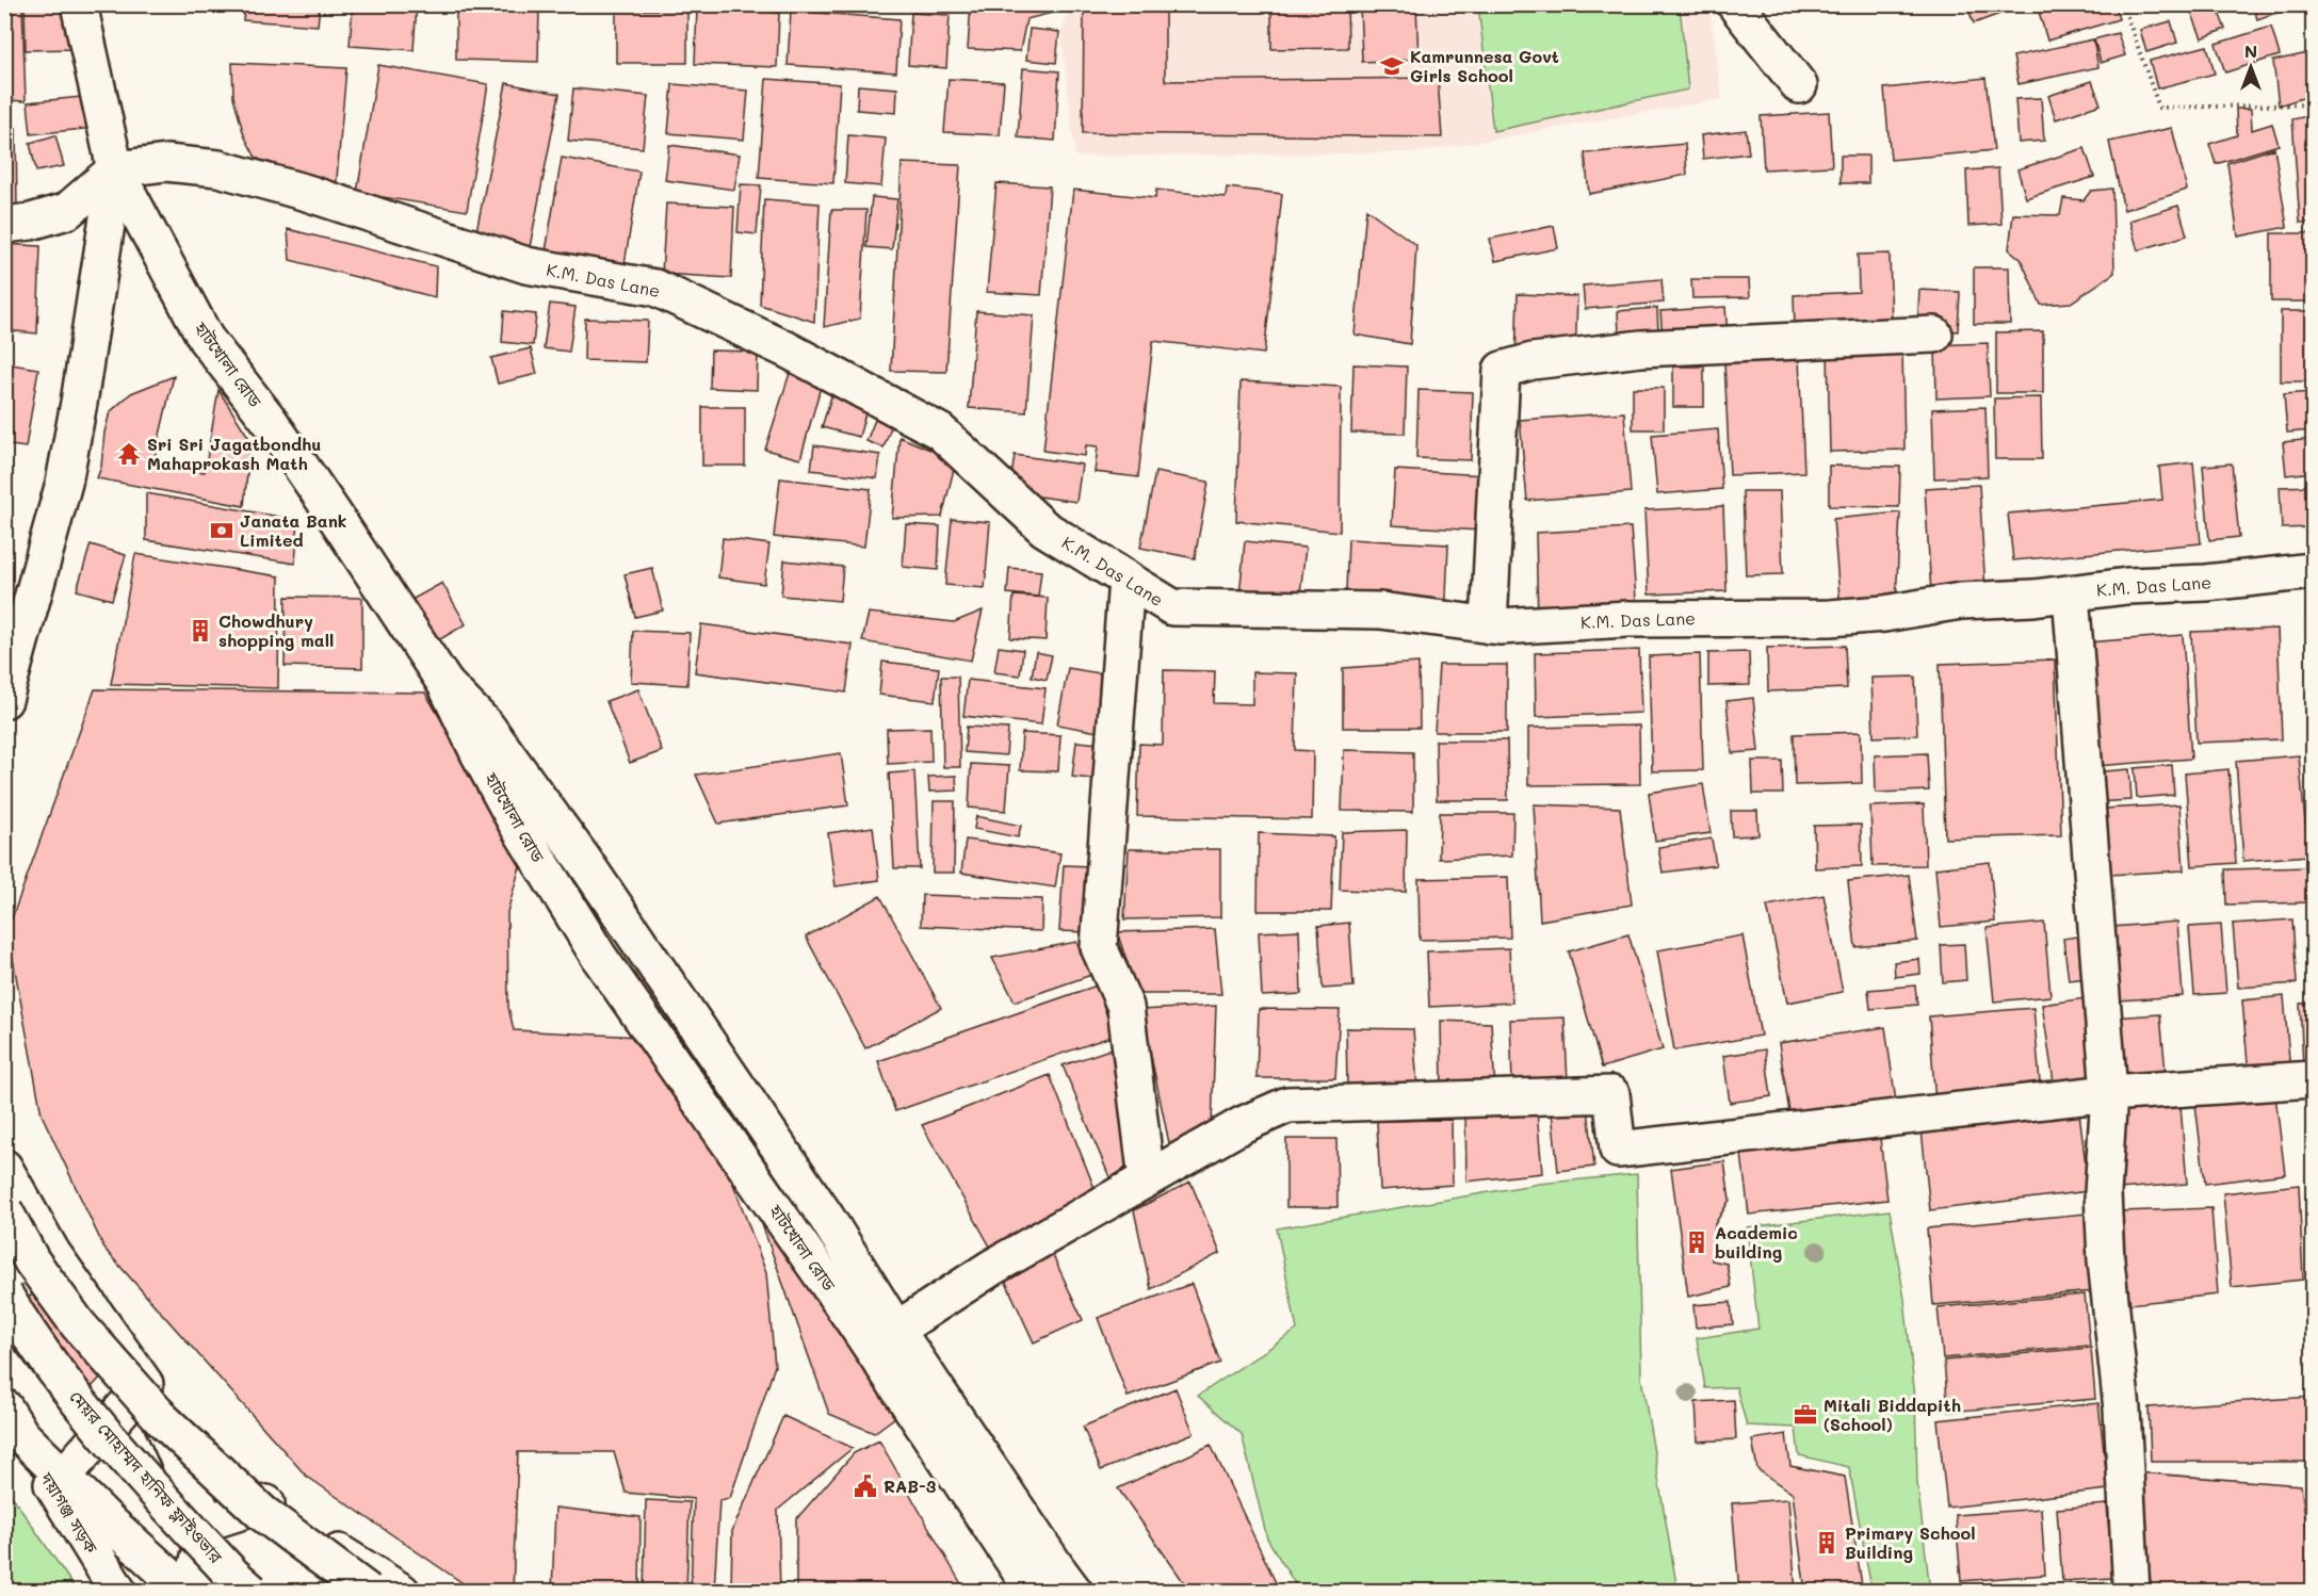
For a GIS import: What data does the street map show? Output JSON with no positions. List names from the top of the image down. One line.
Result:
{"streets":{"main road":["K.M. Das Lane","হাটখোলা রোড","মেয়র মোহাম্মদ হানিফ ফ্লাইওভার","দয়াগঞ্জ সড়ক"]},"crossings":[["K.M. Das Lane","হাটখোলা রোড"]],"places":{"school or university":["Kamrunnesa Govt Girls School"],"temple":["Sri Sri Jagatbondhu Mahaprokash Math"],"bank":["Janata Bank Limited"],"building":["Chowdhury shopping mall","Academic building","Primary School Building"],"office":["Mitali Biddapith (School)"],"public building":["RAB-3"]},"north":"top"}
